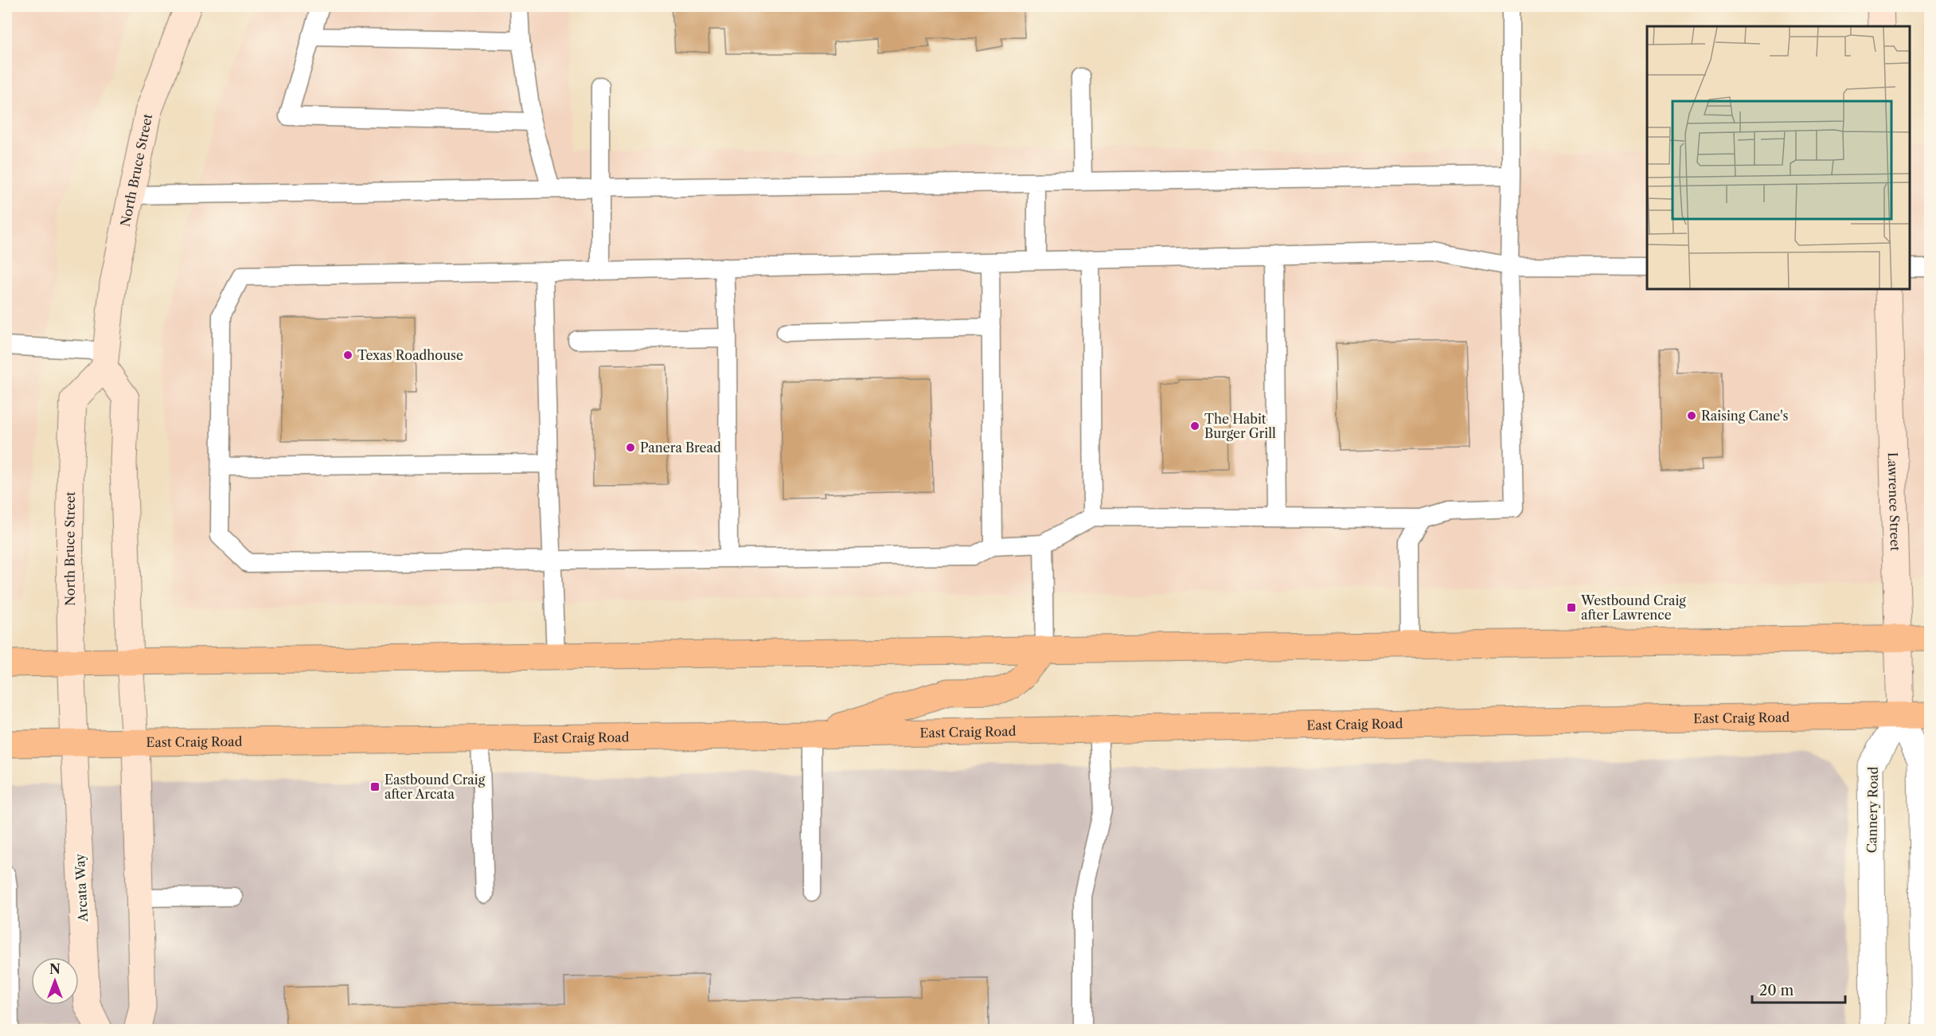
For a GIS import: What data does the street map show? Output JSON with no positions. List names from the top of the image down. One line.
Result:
{"streets":{"main road":["East Craig Road"],"street":["North Bruce Street","Lawrence Street","Cannery Road","Arcata Way"]},"crossings":[["North Bruce Street","East Craig Road"],["North Bruce Street","Arcata Way"],["Lawrence Street","East Craig Road"],["Lawrence Street","Cannery Road"],["East Craig Road","Cannery Road"],["East Craig Road","Arcata Way"]],"places":{"other":["Texas Roadhouse","Raising Cane's","The Habit Burger Grill","Panera Bread"],"transit":["Westbound Craig after Lawrence","Eastbound Craig after Arcata"]},"scale_bar":"20 m","north":"top"}
